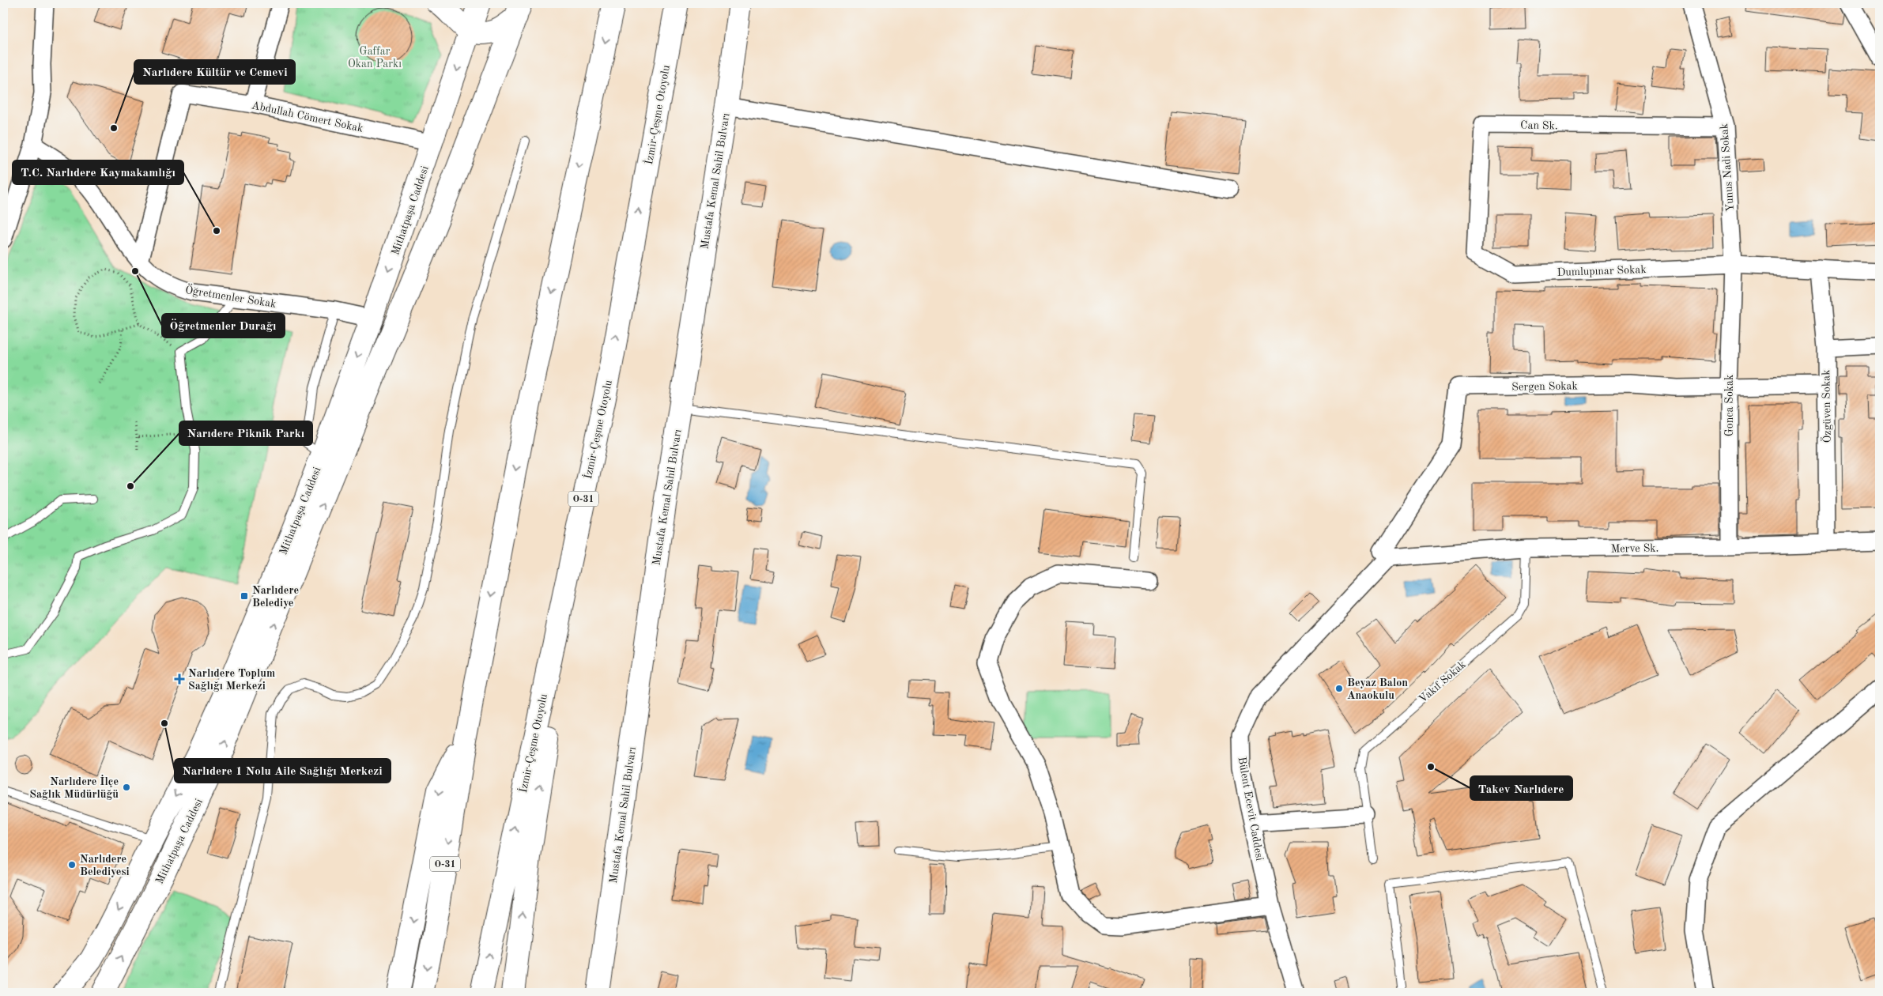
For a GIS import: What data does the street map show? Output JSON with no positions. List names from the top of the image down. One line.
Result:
{"streets":{"main road":["İzmir-Çeşme Otoyolu","Mustafa Kemal Sahil Bulvarı","Mithatpaşa Caddesi","O-31"],"street":["Abdullah Cömert Sokak","Can Sk.","Yunus Nadi Sokak","Dumlupınar Sokak","Öğretmenler Sokak","Sergen Sokak","Gonca Sokak","Özgüven Sokak","Merve Sk.","Bülent Ecevit Caddesi"],"lane":["Vakıf Sokak"]},"crossings":[["Abdullah Cömert Sokak","Mithatpaşa Caddesi"],["Abdullah Cömert Sokak","Öğretmenler Sokak"],["Can Sk.","Yunus Nadi Sokak"],["Can Sk.","Dumlupınar Sokak"],["Yunus Nadi Sokak","Dumlupınar Sokak"],["Yunus Nadi Sokak","Gonca Sokak"],["Mithatpaşa Caddesi","Öğretmenler Sokak"],["Dumlupınar Sokak","Gonca Sokak"],["Dumlupınar Sokak","Özgüven Sokak"],["Sergen Sokak","Gonca Sokak"],["Sergen Sokak","Özgüven Sokak"],["Sergen Sokak","Merve Sk."],["Sergen Sokak","Bülent Ecevit Caddesi"],["Gonca Sokak","Merve Sk."],["Özgüven Sokak","Merve Sk."],["Merve Sk.","Vakıf Sokak"],["Merve Sk.","Bülent Ecevit Caddesi"]],"parks":["Gaffar Okan Parkı"],"places":{"other":["Narlıdere Kültür ve Cemevi","T.C. Narlıdere Kaymakamlığı","Öğretmenler Durağı","Narıdere Piknik Parkı","Beyaz Balon Anaokulu","Narlıdere 1 Nolu Aile Sağlığı Merkezi","Takev Narlıdere","Narlıdere İlçe Sağlık Müdürlüğü","Narlıdere Belediyesi"],"transit":["Narlıdere Belediye"],"health":["Narlıdere Toplum Sağlığı Merkezi"]}}
